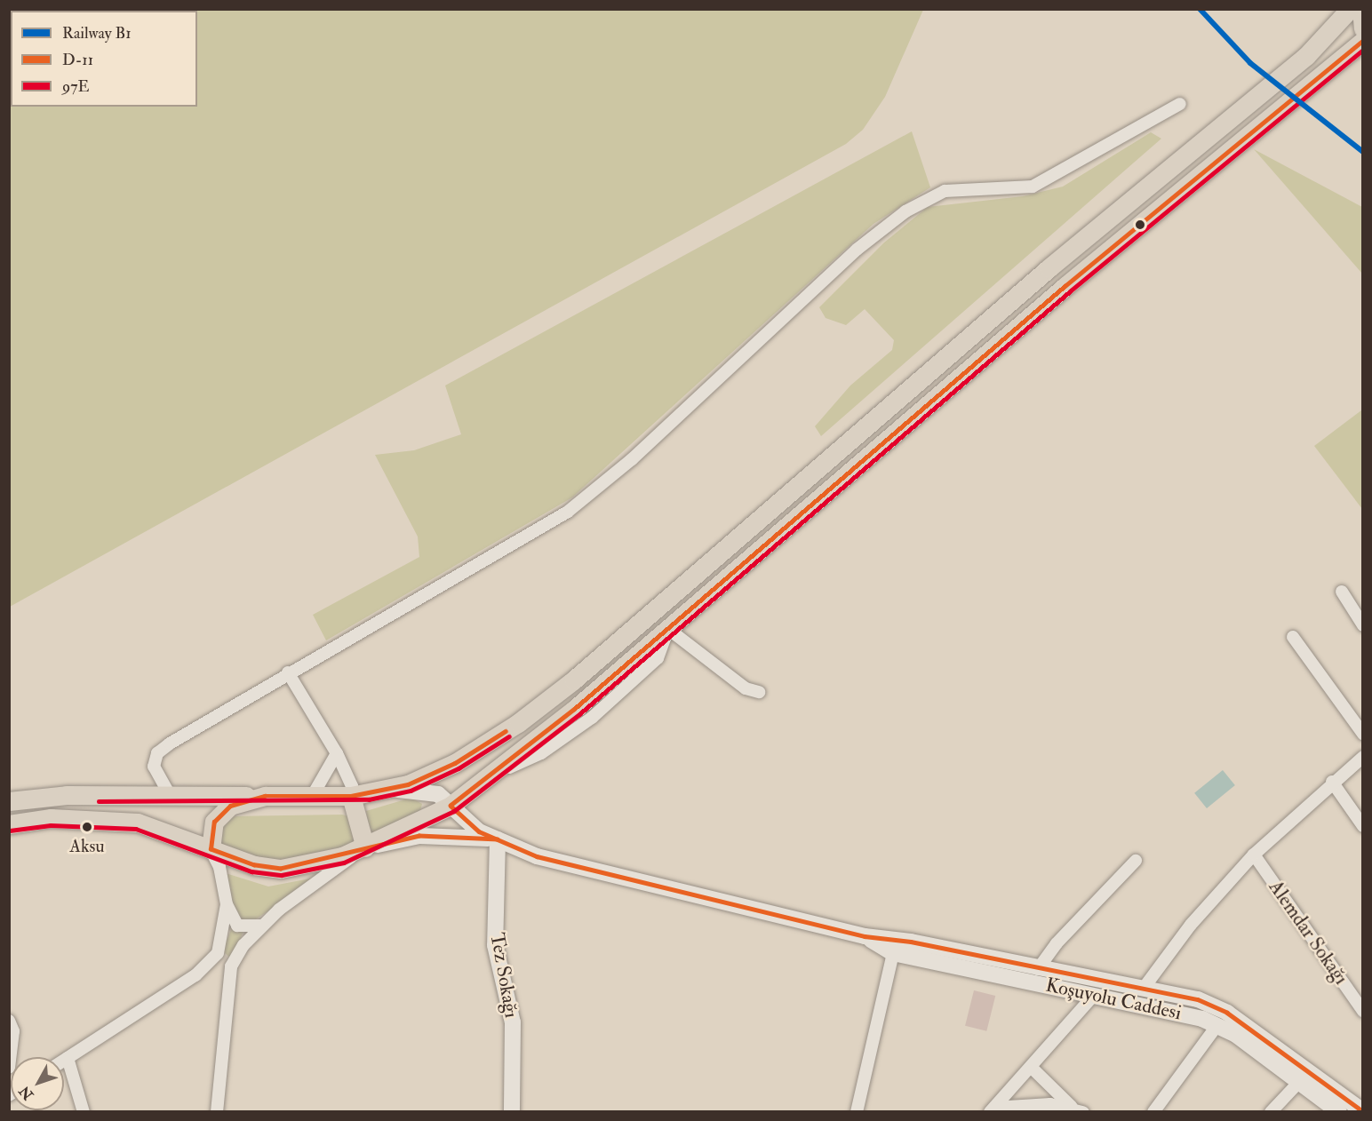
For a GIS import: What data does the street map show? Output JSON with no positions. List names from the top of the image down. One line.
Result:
{"streets":{"street":["Alemdar Sokağı","Tez Sokağı","Koşuyolu Caddesi"]},"crossings":[["Tez Sokağı","Koşuyolu Caddesi"]],"places":["Aksu"],"lines":["rail line B1","transit line D-11","transit line 97E"],"legend":["Railway B1","D-11","97E"],"north":"bottom left"}
